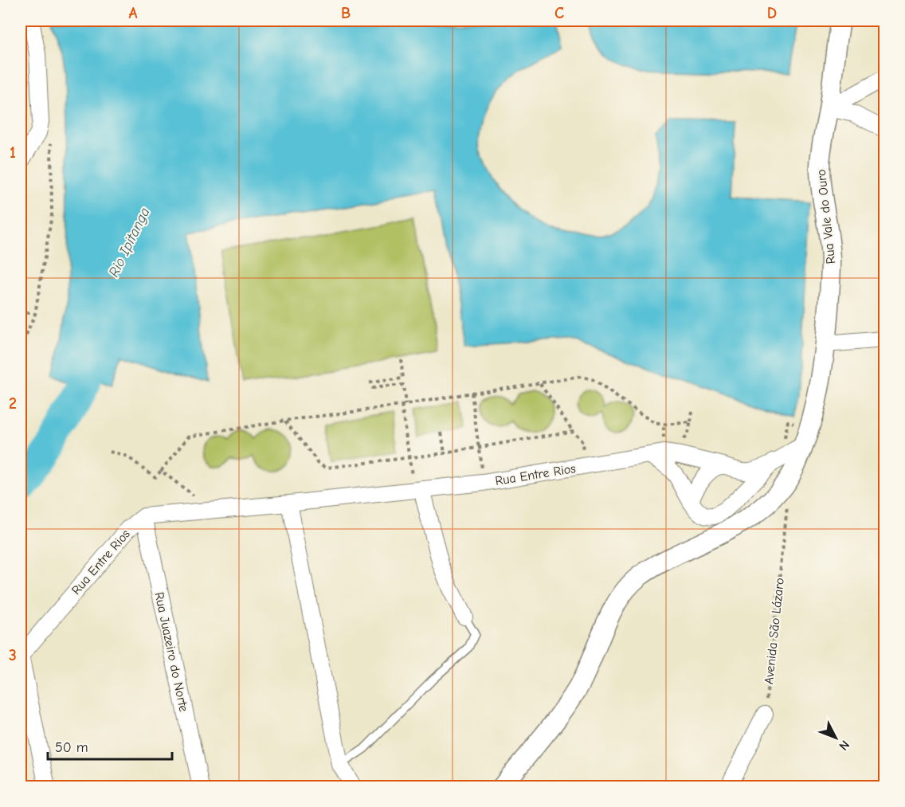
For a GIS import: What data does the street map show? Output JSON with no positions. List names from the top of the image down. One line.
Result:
{"streets":{"street":["Rua Vale do Ouro","Rua Entre Rios","Rua Juazeiro do Norte"],"path":["Avenida São Lázaro"]},"crossings":[["Rua Vale do Ouro","Rua Entre Rios"],["Rua Entre Rios","Rua Juazeiro do Norte"]],"water":["Rio Ipitanga"],"scale_bar":"50 m","north":"bottom right","grid":{"columns":["A","B","C","D"],"rows":["1","2","3"]}}
